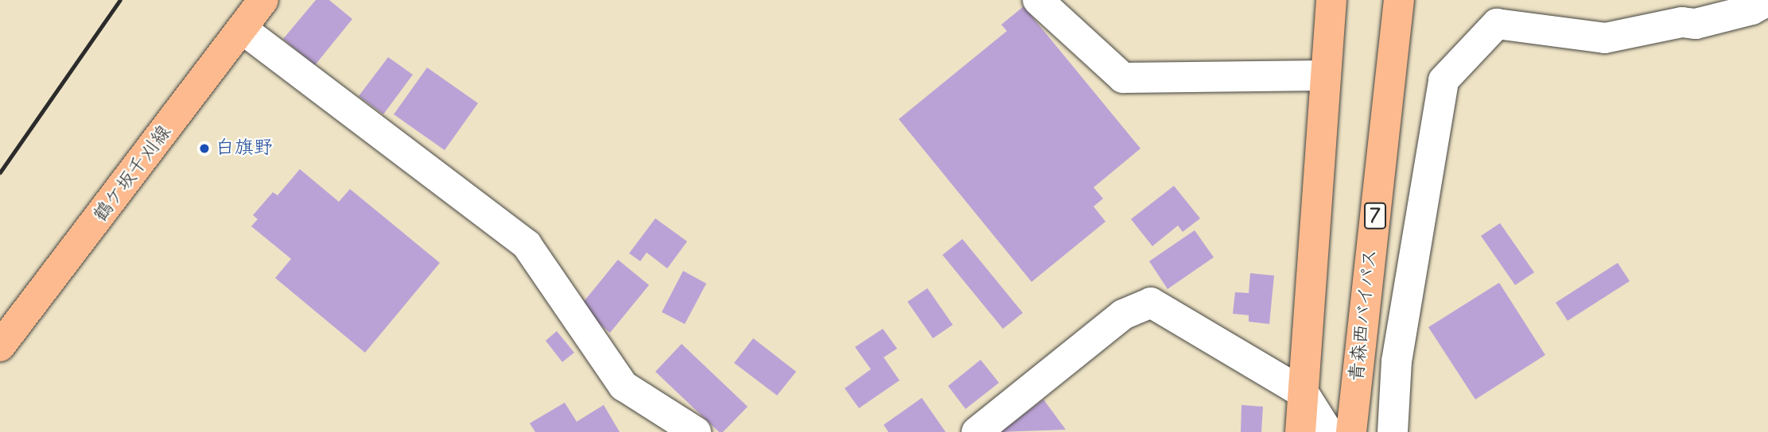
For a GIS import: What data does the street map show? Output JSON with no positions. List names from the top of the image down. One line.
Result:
{"streets":{"main road":["鶴ケ坂千刈線","7","青森西バイパス"]},"places":["白旗野"]}
